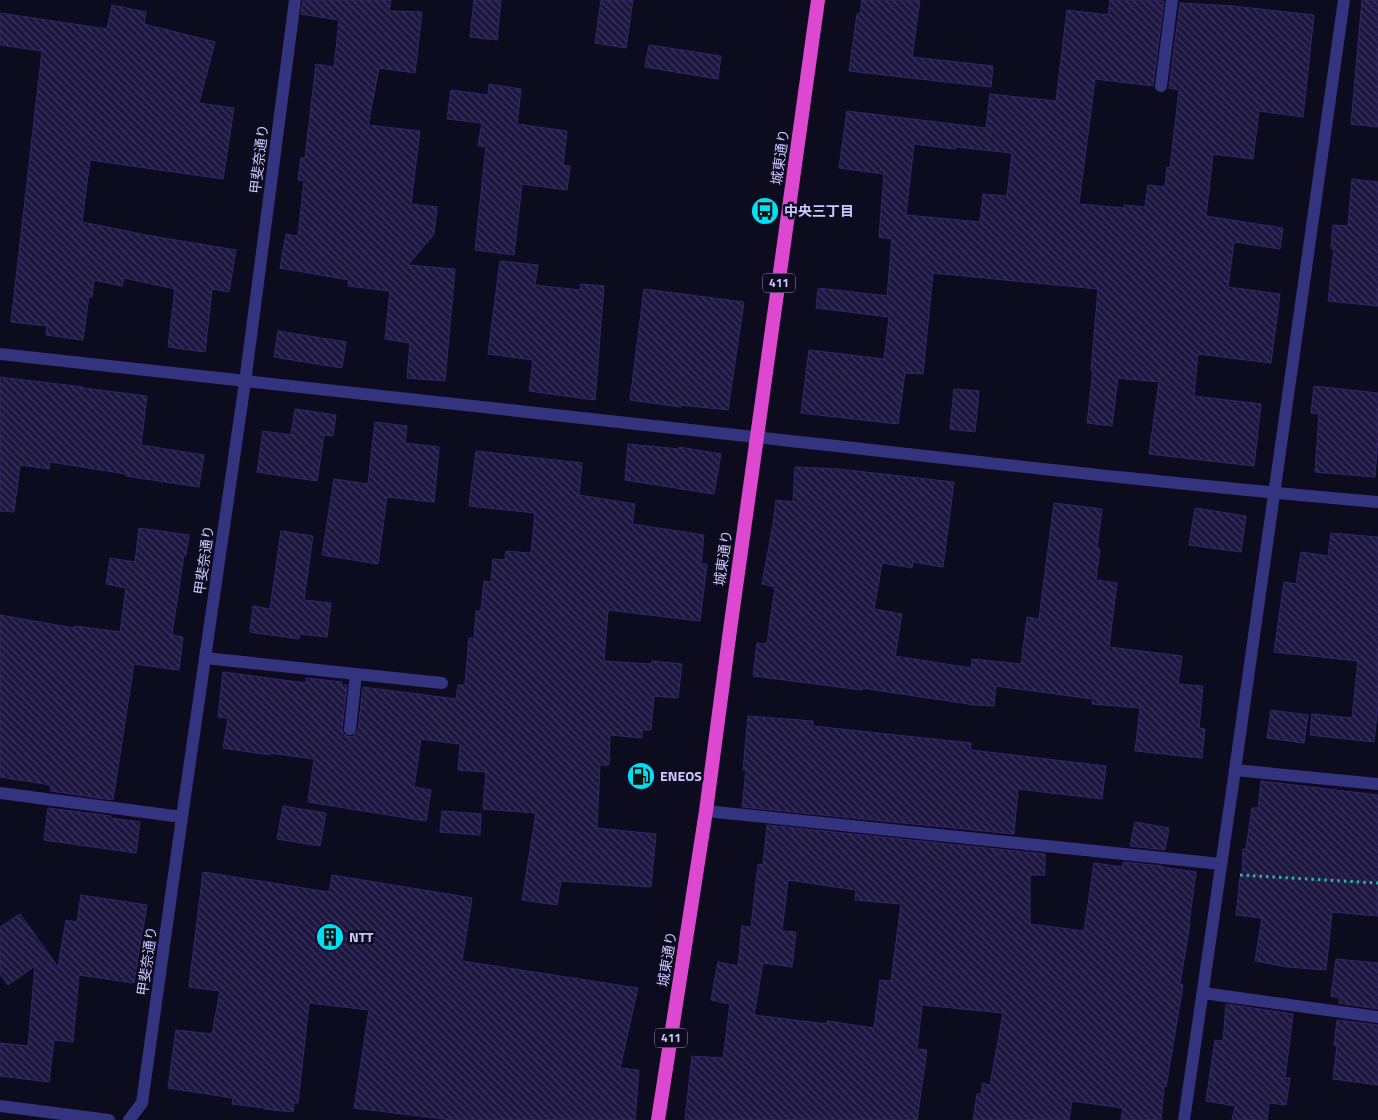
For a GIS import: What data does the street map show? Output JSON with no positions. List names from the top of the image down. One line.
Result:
{"streets":{"highway":["城東通り","411"],"street":["甲斐奈通り"]},"places":{"bus stop":["中央三丁目"],"fuel station":["ENEOS"],"building":["NTT"]}}
